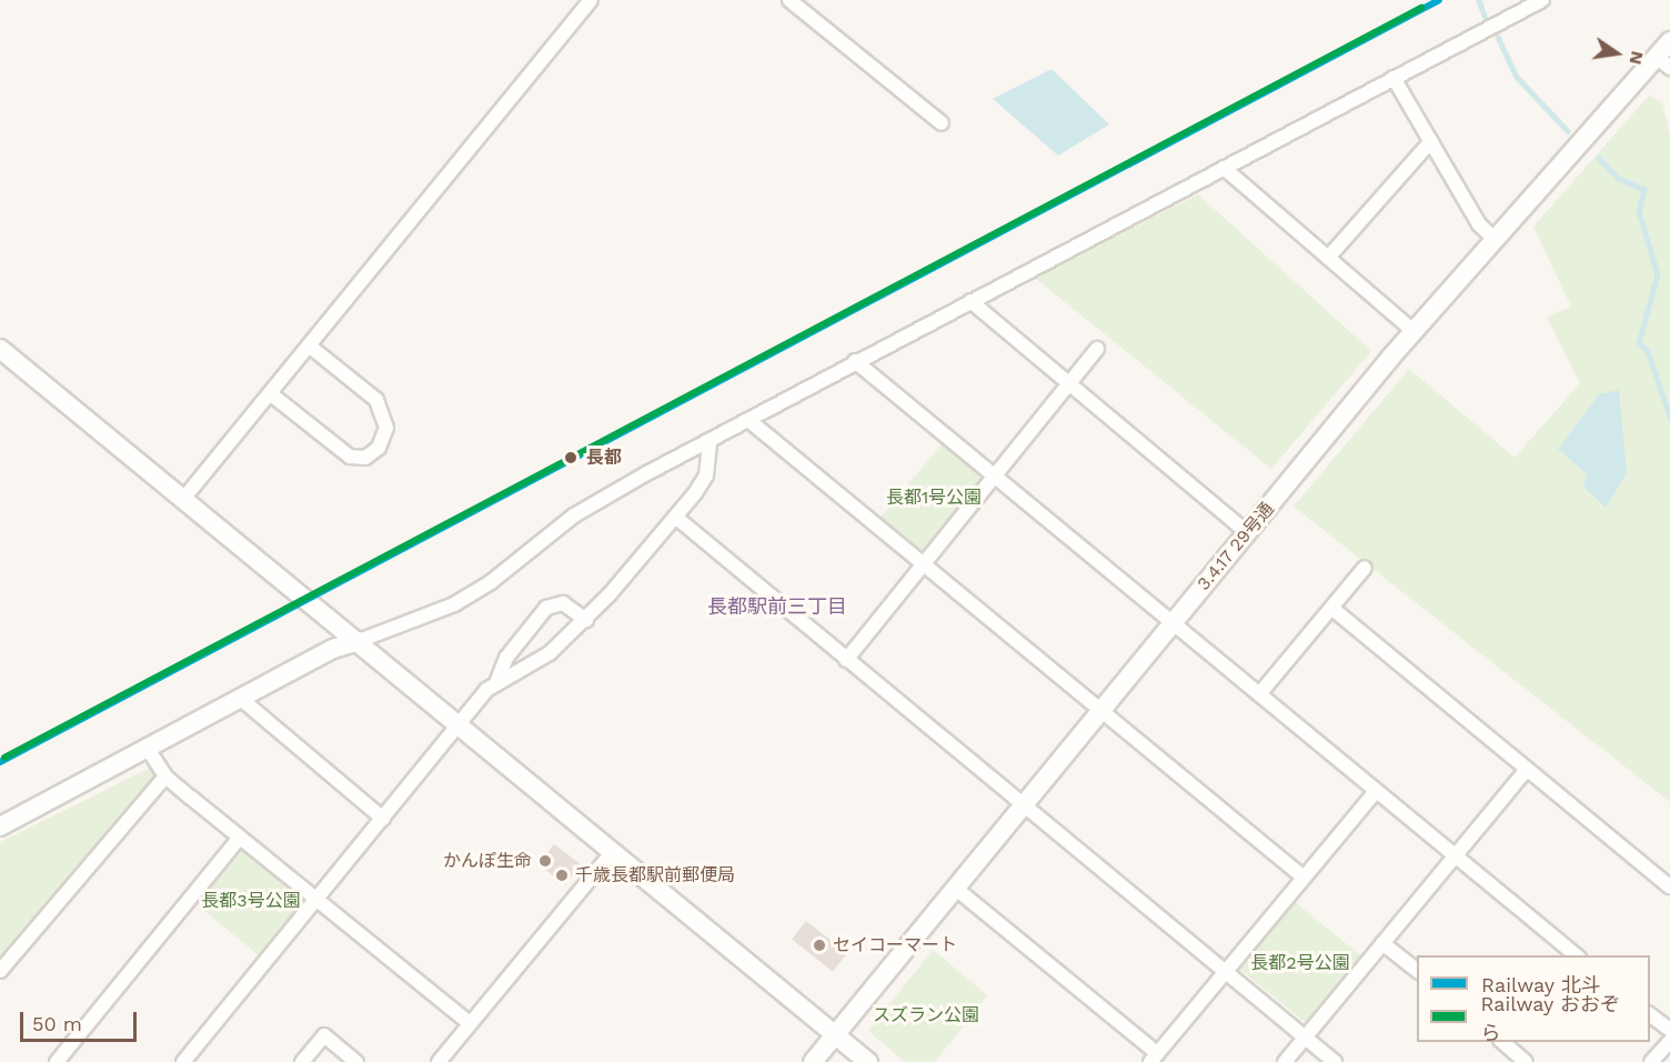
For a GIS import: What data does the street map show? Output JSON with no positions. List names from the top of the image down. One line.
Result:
{"streets":{"street":["3.4.17 29号通"]},"districts":["長都駅前三丁目"],"parks":["長都1号公園","長都3号公園","長都2号公園","スズラン公園"],"places":["長都","かんぽ生命","千歳長都駅前郵便局","セイコーマート"],"lines":["rail line 北斗","rail line おおぞら"],"legend":["Railway 北斗","Railway おおぞら"],"scale_bar":"50 m","north":"right"}
